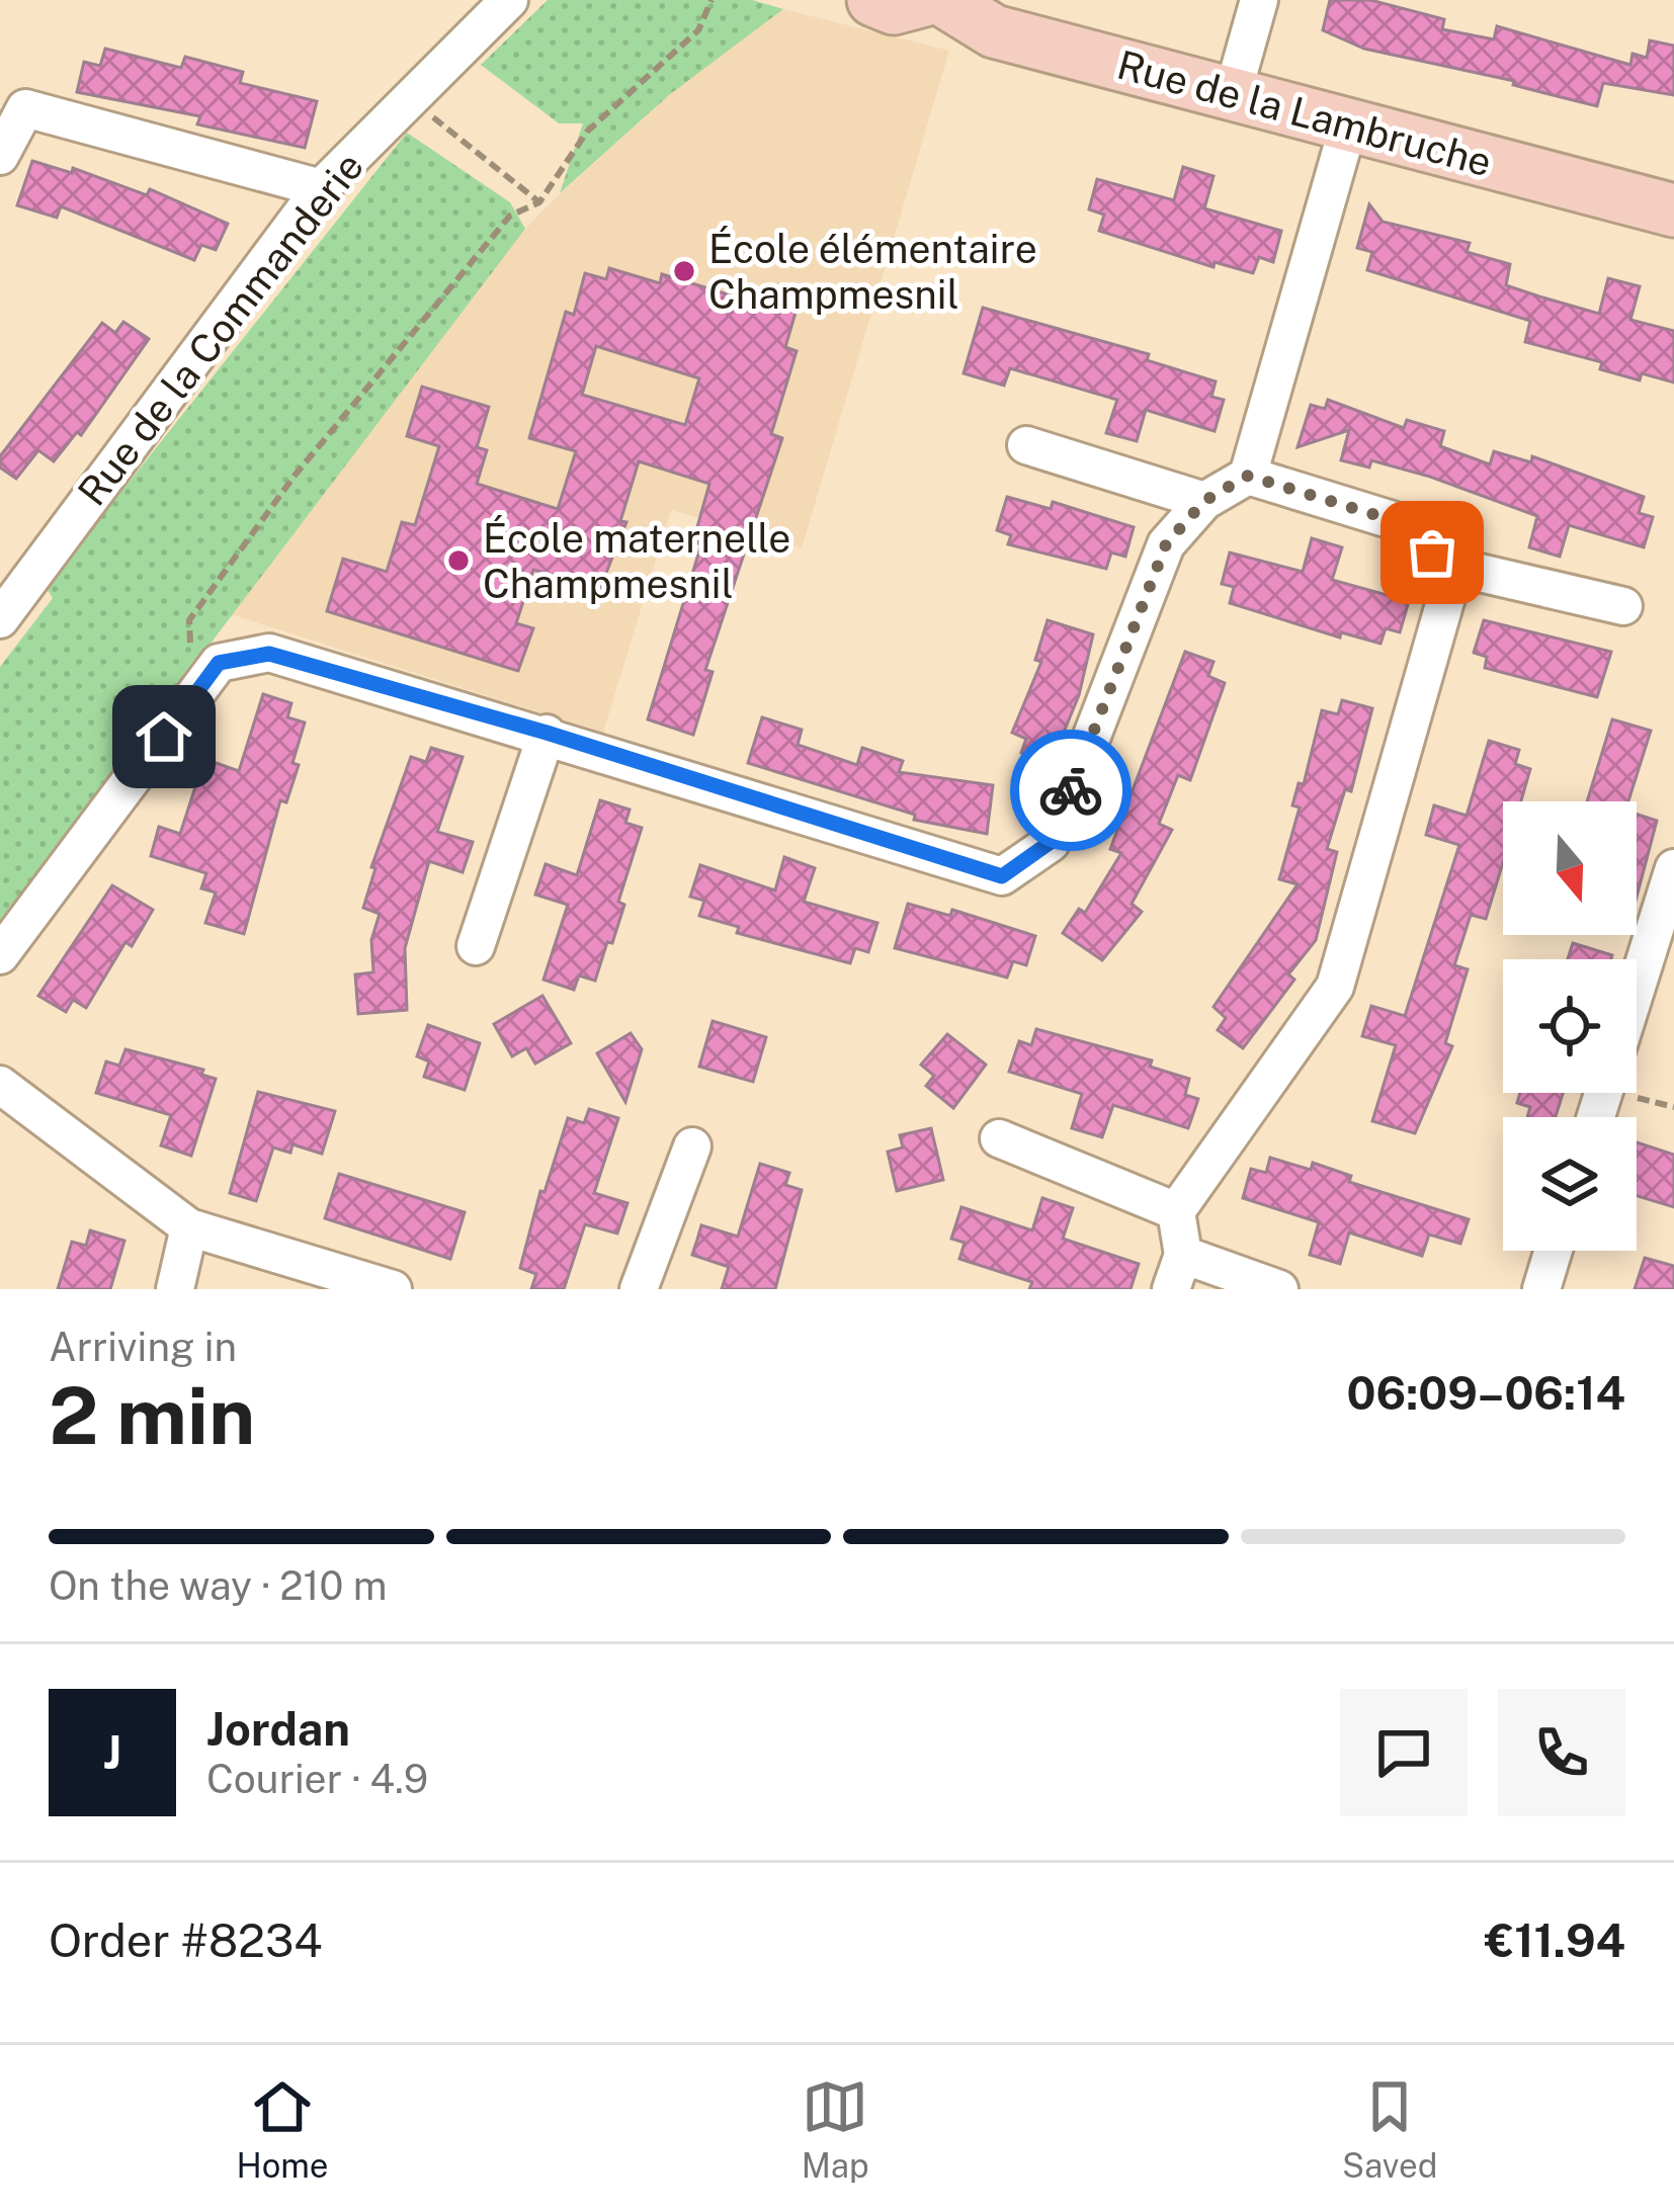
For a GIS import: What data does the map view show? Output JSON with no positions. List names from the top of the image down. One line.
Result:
{"streets":{"street":["Rue de la Lambruche","Rue de la Commanderie"]},"places":["École élémentaire Champmesnil","École maternelle Champmesnil"],"north":"bottom","page":{"heading":["2 min","Arriving in","06:09–06:14"],"panel":["Jordan","Courier · 4.9","Order #8234","€11.94"],"bar":"On the way · 210 m","round":"J","tabs":["Home","Map","Saved"]}}
